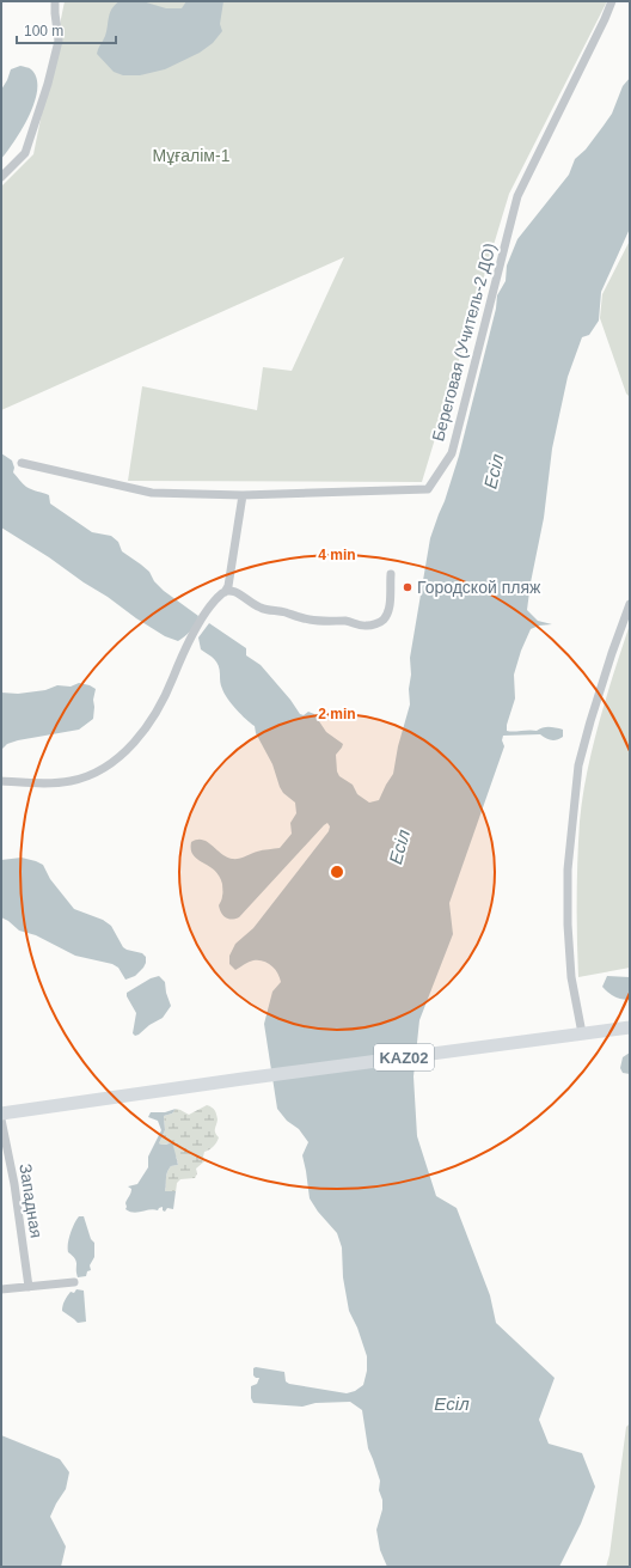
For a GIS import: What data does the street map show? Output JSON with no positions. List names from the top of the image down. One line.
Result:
{"streets":{"highway":["KAZ02"],"street":["Береговая (Учитель-2 ДО)","Западная"]},"water":["Есіл"],"parks":["Мұғалім-1"],"places":["Городской пляж"],"scale_bar":"100 m","rings":["4 min","2 min"]}
